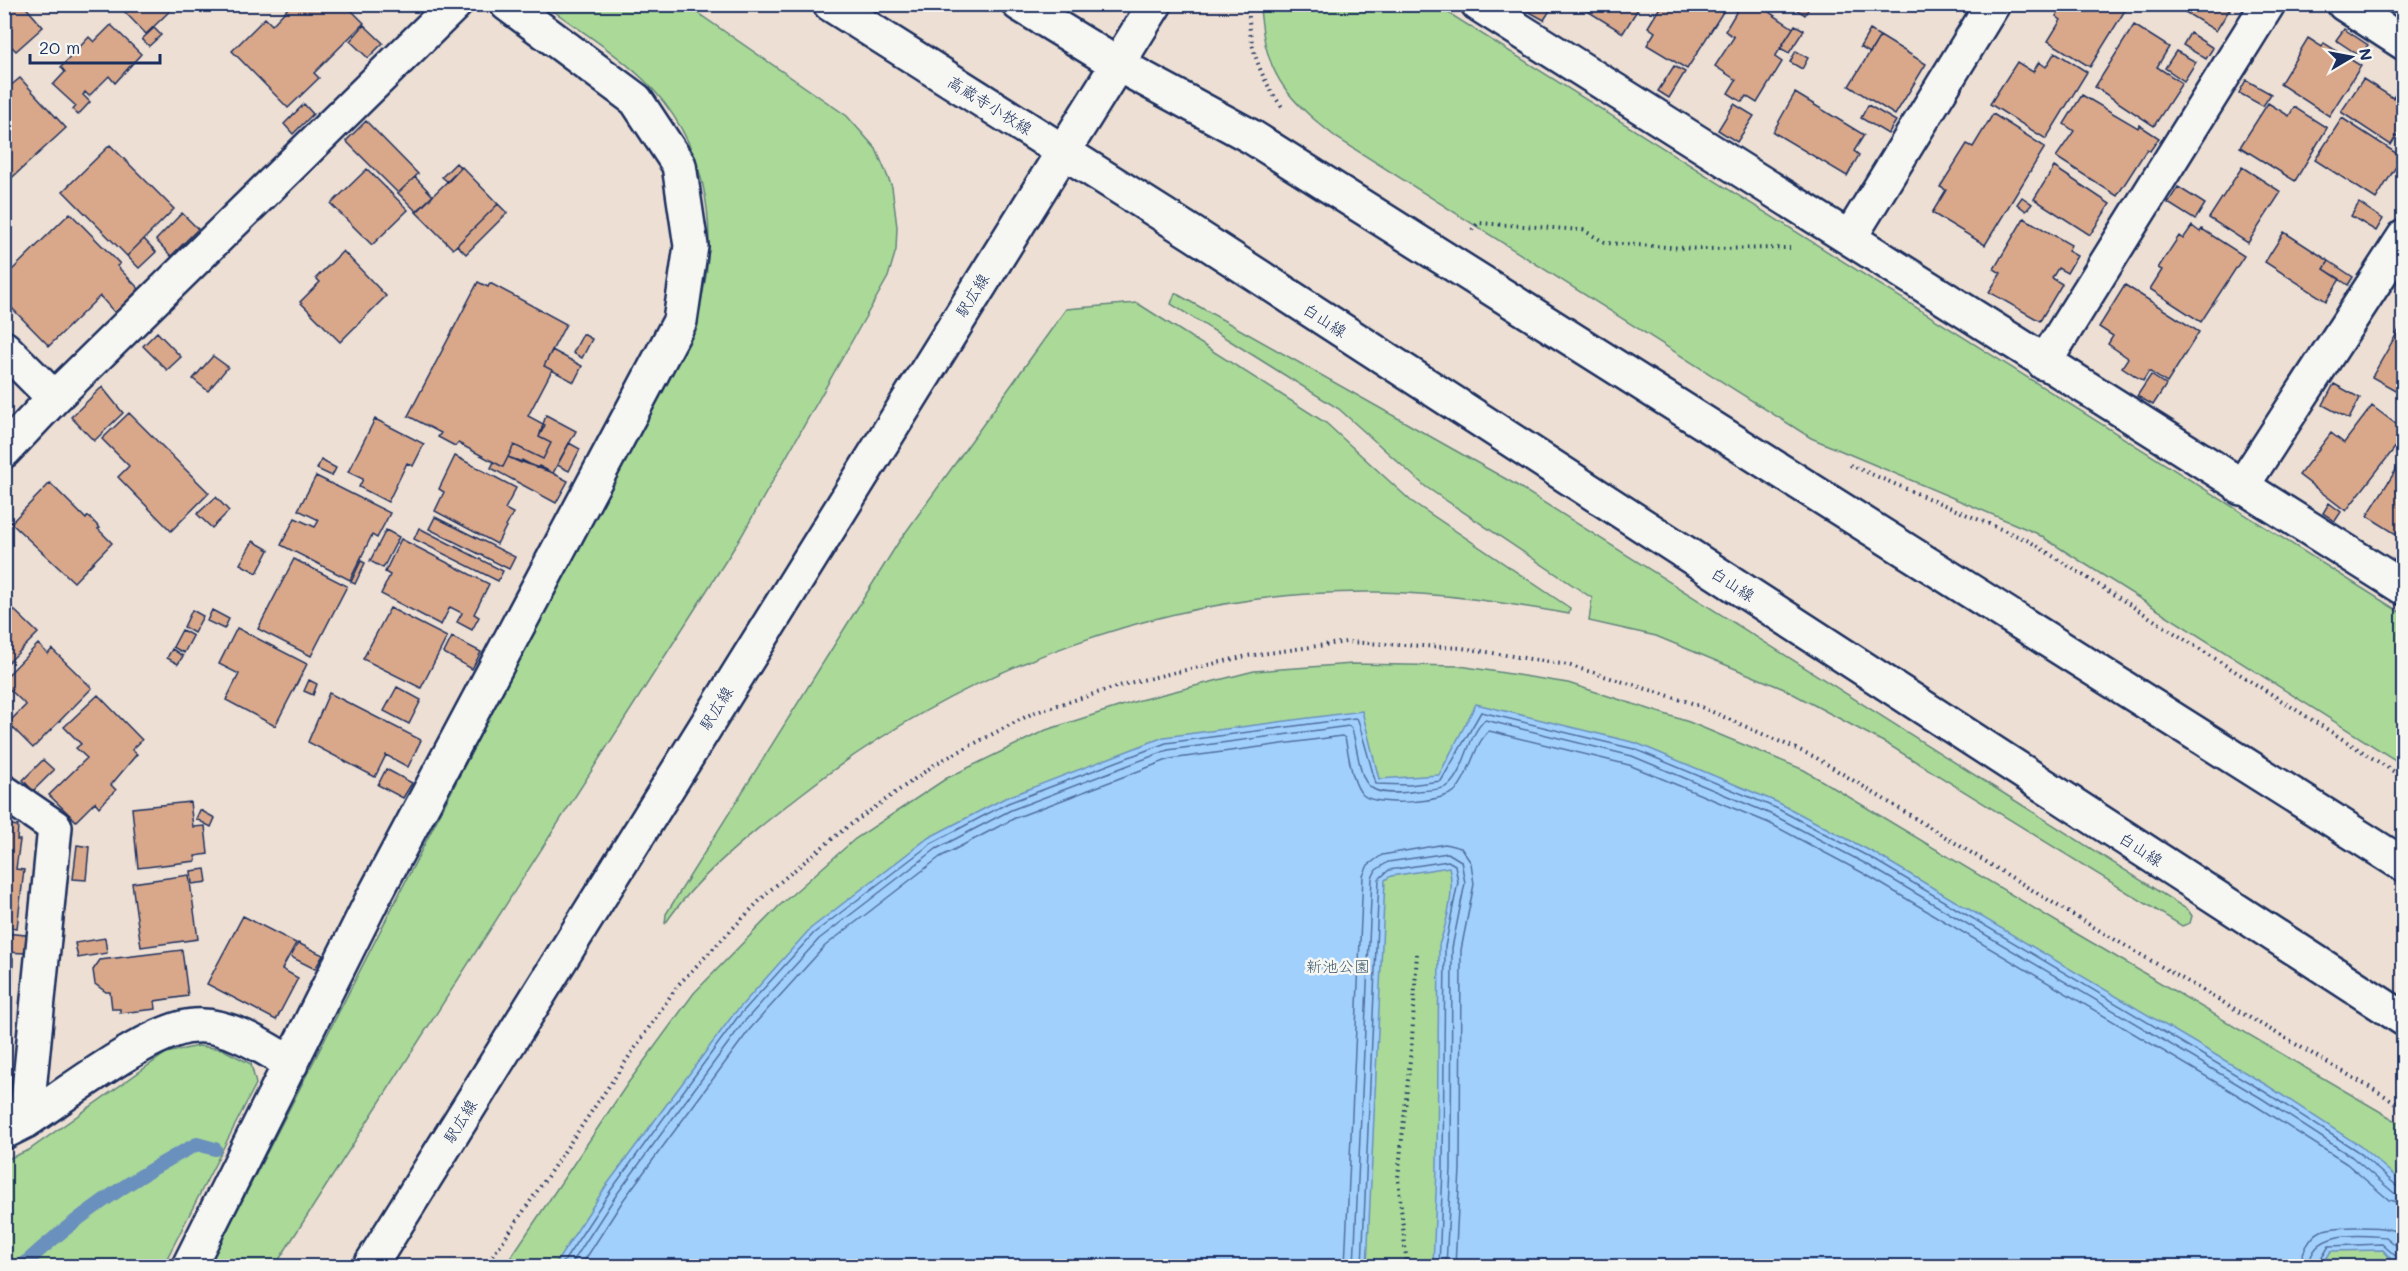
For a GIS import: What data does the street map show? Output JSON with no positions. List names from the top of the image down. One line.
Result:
{"streets":{"street":["高蔵寺小牧線","駅広線","白山線"]},"crossings":[["高蔵寺小牧線","駅広線"],["高蔵寺小牧線","白山線"],["駅広線","白山線"]],"parks":["新池公園"],"scale_bar":"20 m","north":"right"}
